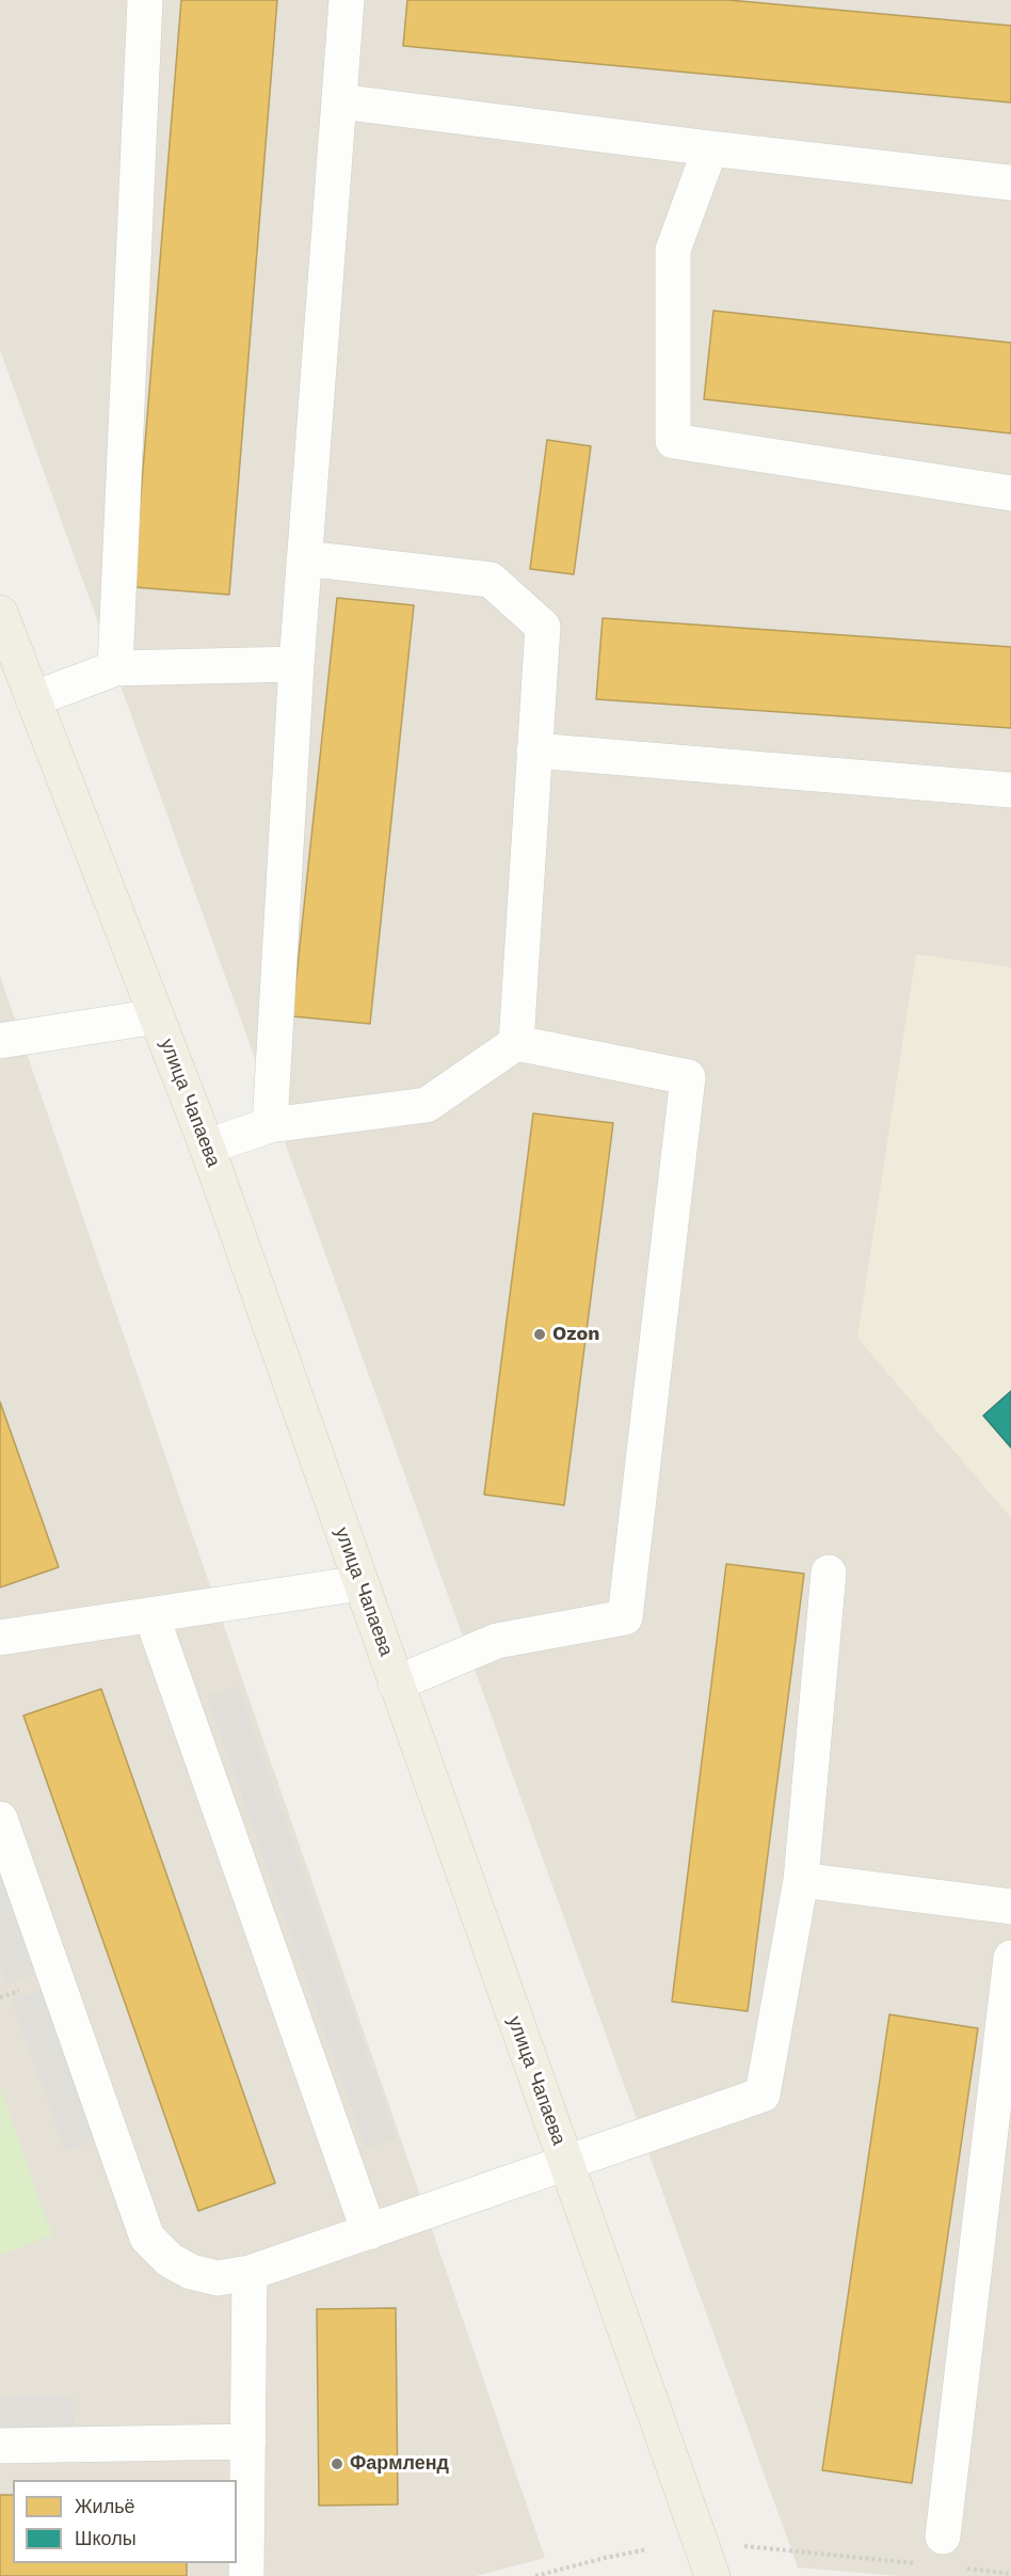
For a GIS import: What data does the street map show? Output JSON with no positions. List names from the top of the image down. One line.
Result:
{"streets":{"main road":["улица Чапаева"]},"places":["Ozon","Фармленд"],"legend":["Жильё","Школы"]}
